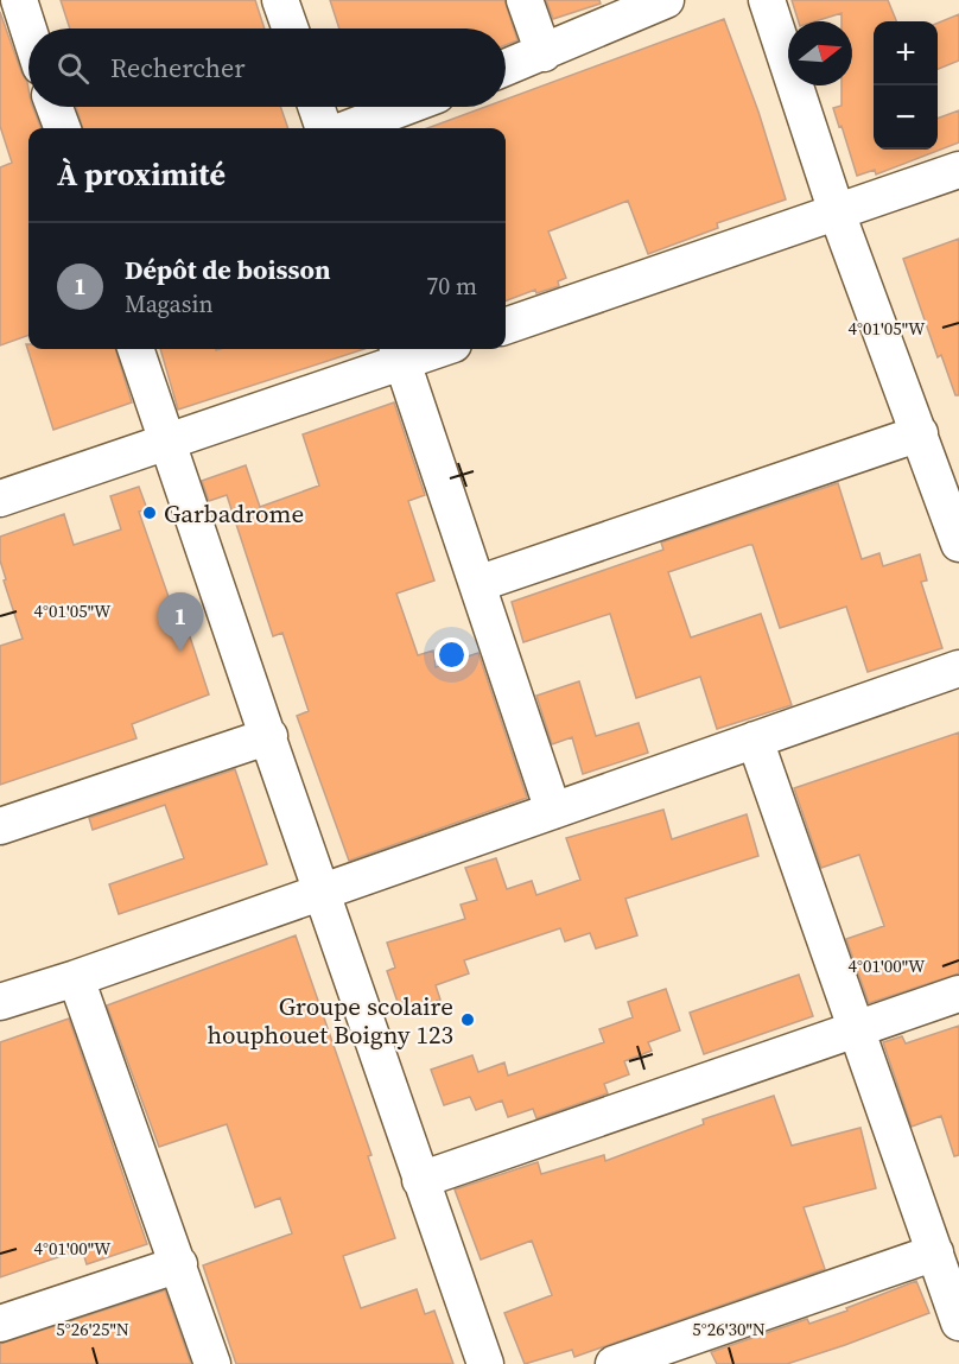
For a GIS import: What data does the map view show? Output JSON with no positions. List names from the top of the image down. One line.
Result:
{"places":["Garbadrome","Groupe scolaire houphouet Boigny 123"],"north":"right","page":{"map_buttons":["+","−"],"search":"Rechercher","heading":"À proximité","list":[{"mark":"1","name":"Dépôt de boisson","note":"Magasin","value":"70 m"}],"pins":"1"},"coordinates":["4°01'05\"W","4°01'00\"W","5°26'25\"N","5°26'30\"N"]}
